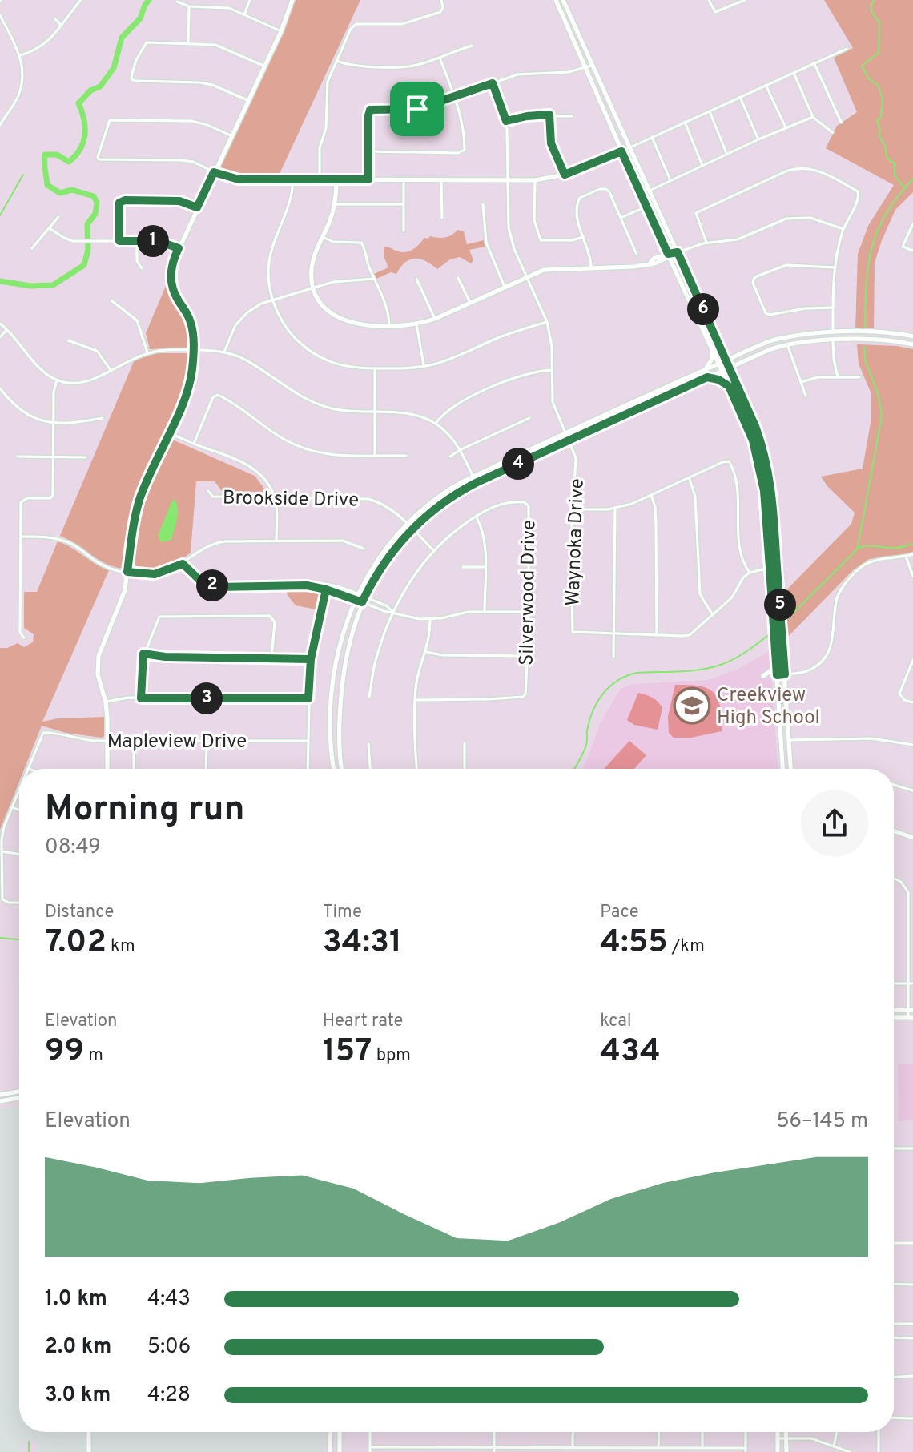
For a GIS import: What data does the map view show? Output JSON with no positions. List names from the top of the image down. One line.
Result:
{"streets":{"street":["Brookside Drive","Waynoka Drive","Silverwood Drive","Mapleview Drive"]},"places":{"school or university":["Creekview High School"]},"page":{"pins":["1","6","4","2","5","3"],"heading":["Morning run","08:49"],"stats":[["Distance","7.02 km"],["Time","34:31"],["Pace","4:55 /km"],["Elevation","99 m"],["Heart rate","157 bpm"],["kcal","434"]],"chart":["Elevation","56–145 m"],"list":[{"name":"1.0 km","note":"4:43"},{"name":"2.0 km","note":"5:06"},{"name":"3.0 km","note":"4:28"}]}}
